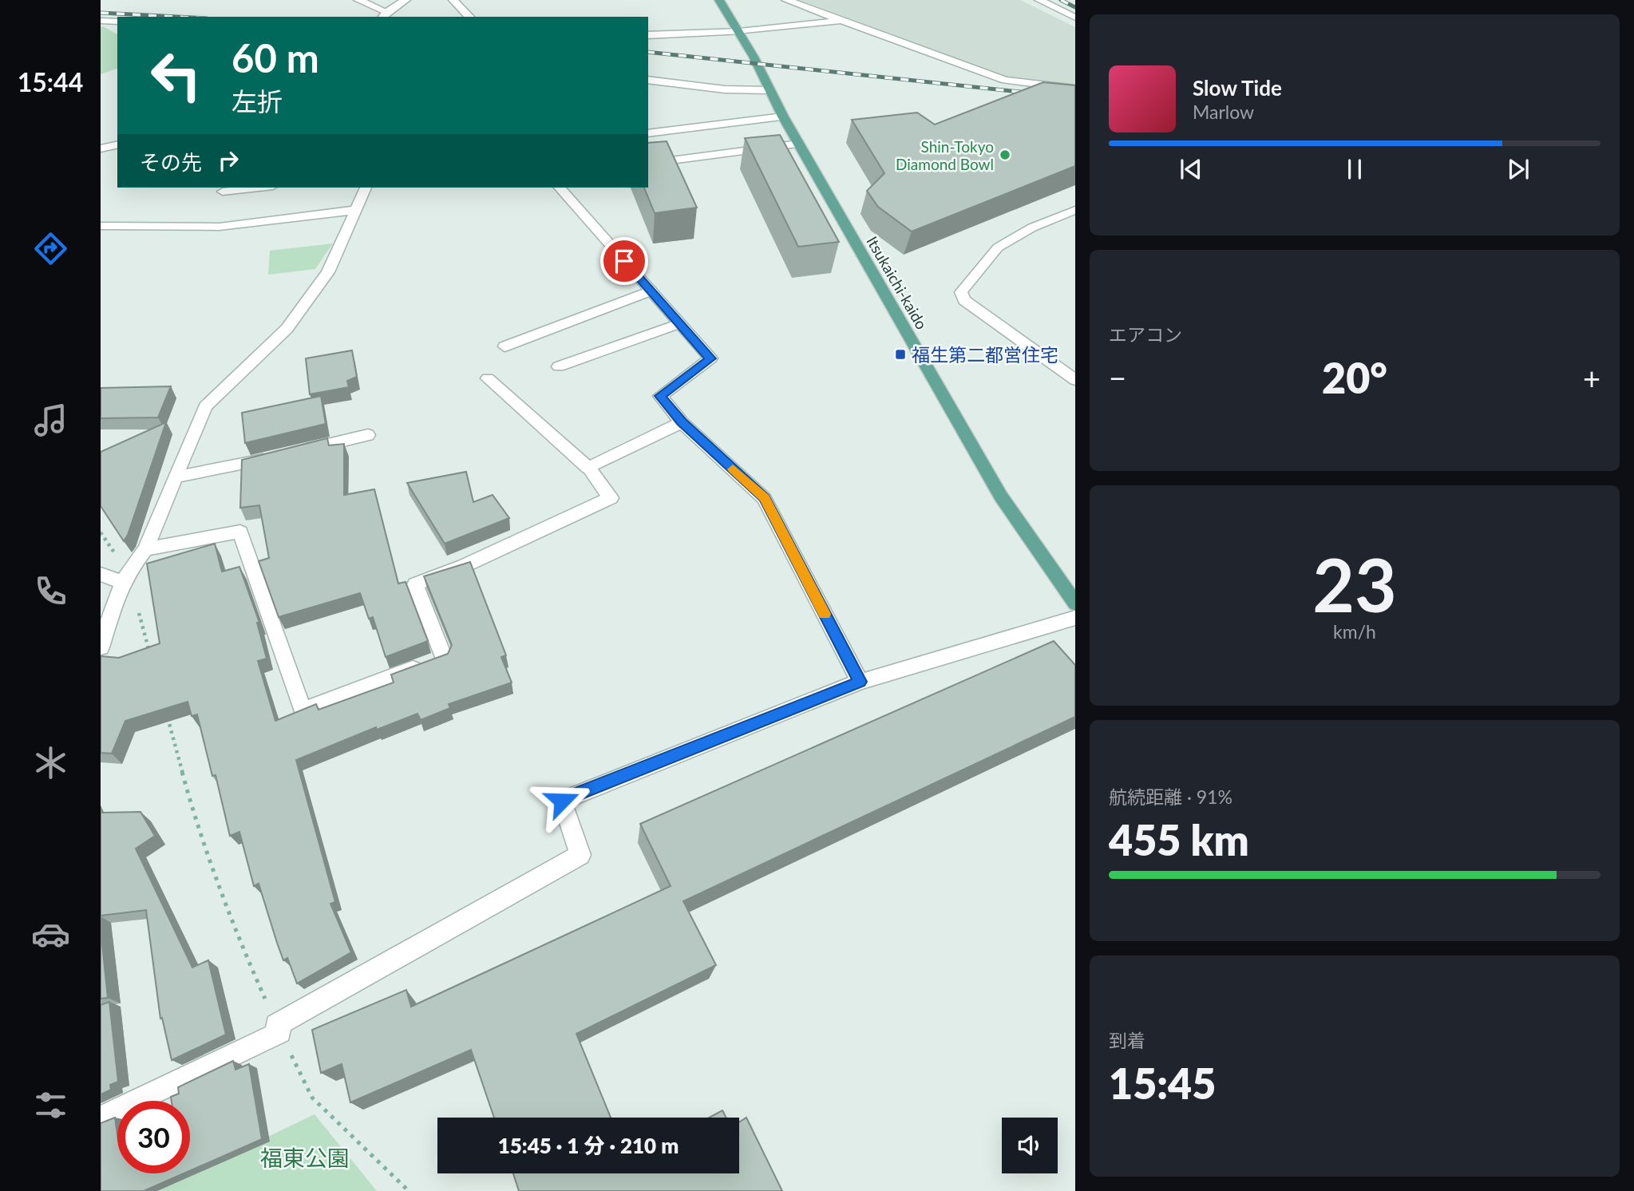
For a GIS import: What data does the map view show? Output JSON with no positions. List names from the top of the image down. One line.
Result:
{"streets":{"main road":["Itsukaichi-kaido"]},"parks":["福東公園"],"places":{"other":["Shin-Tokyo Diamond Bowl"],"transit":["福生第二都営住宅"]},"page":{"tabs":"15:44","turn":["60 m","左折"],"song":["Slow Tide","Marlow"],"then":"その先","tile":["エアコン",["23","km/h"],["航続距離 · 91%","455 km"],["到着","15:45"]],"heat":["−","20°","+"],"limit":"30","trip":"15:45 · 1 分 · 210 m"}}
